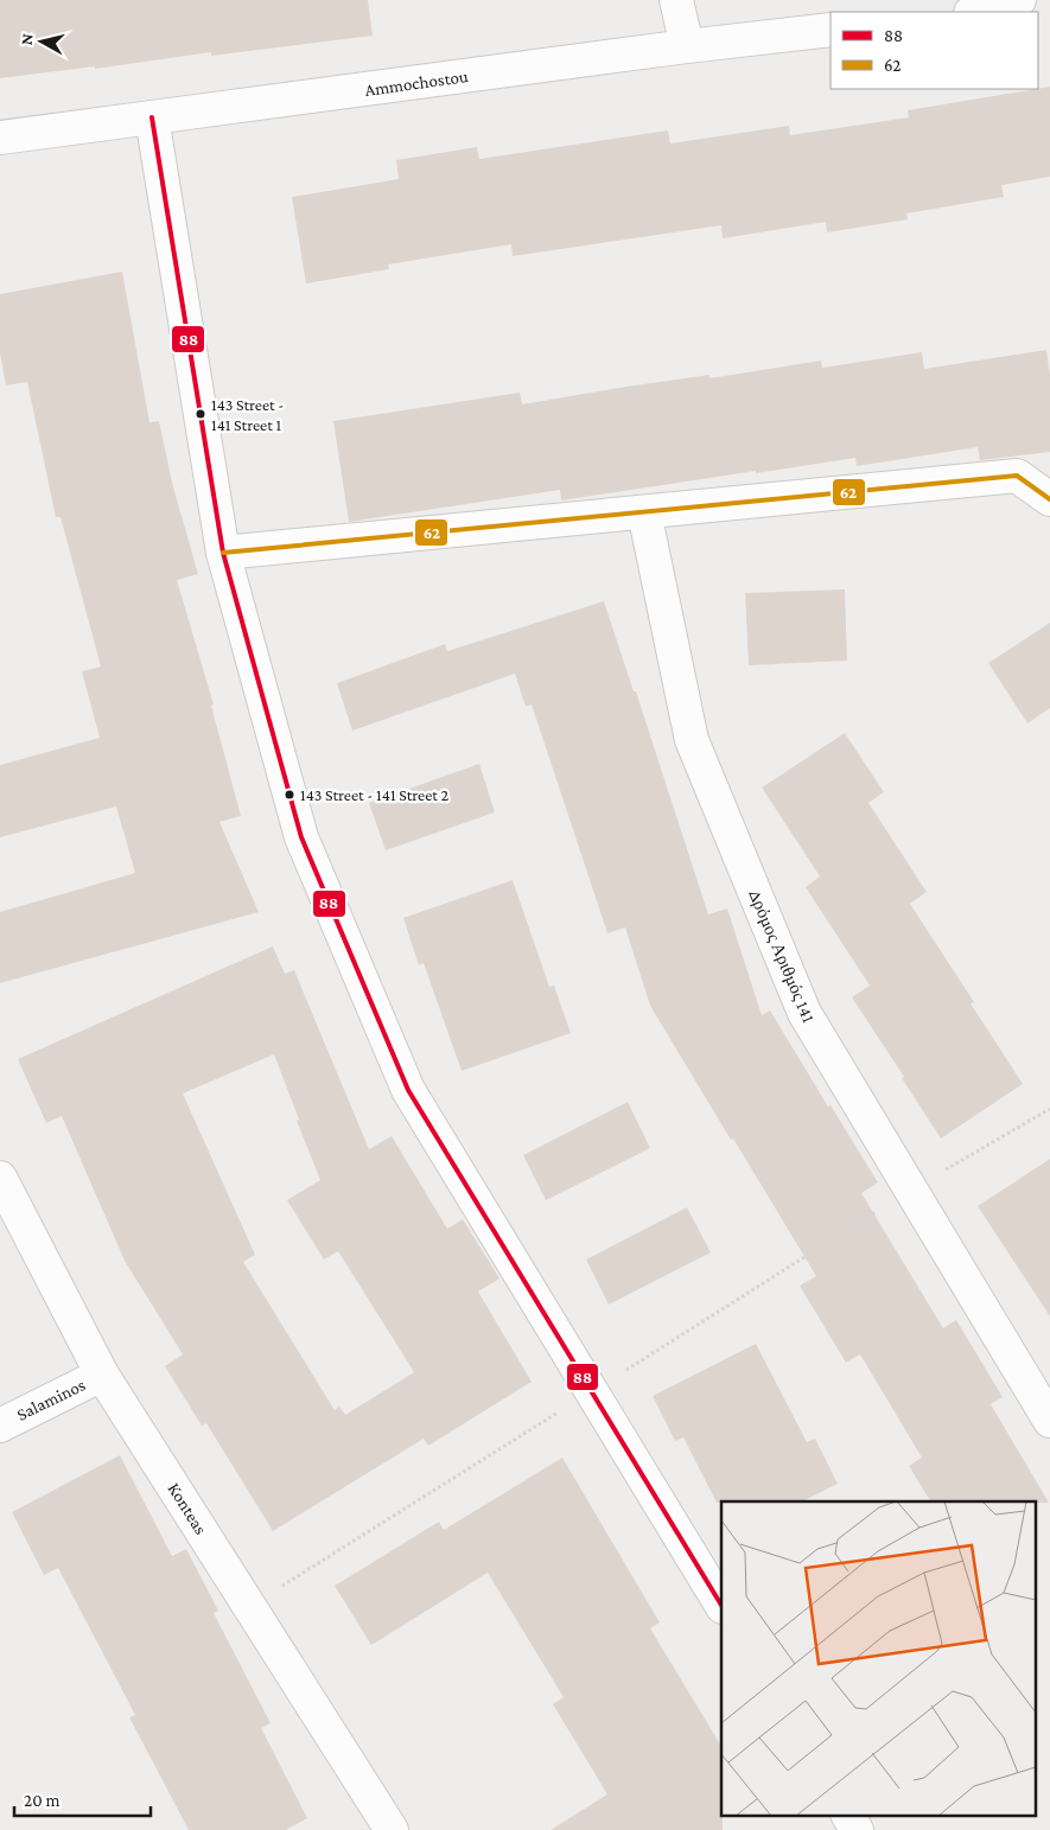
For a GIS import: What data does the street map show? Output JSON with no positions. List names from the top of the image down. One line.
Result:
{"streets":{"street":["Ammochostou","Δρόμος Αριθμός 141","Salaminos","Konteas"]},"crossings":[["Salaminos","Konteas"]],"places":["143 Street - 141 Street 1","143 Street - 141 Street 2"],"lines":["transit line 88","transit line 62"],"legend":["88","62"],"scale_bar":"20 m","north":"left"}
